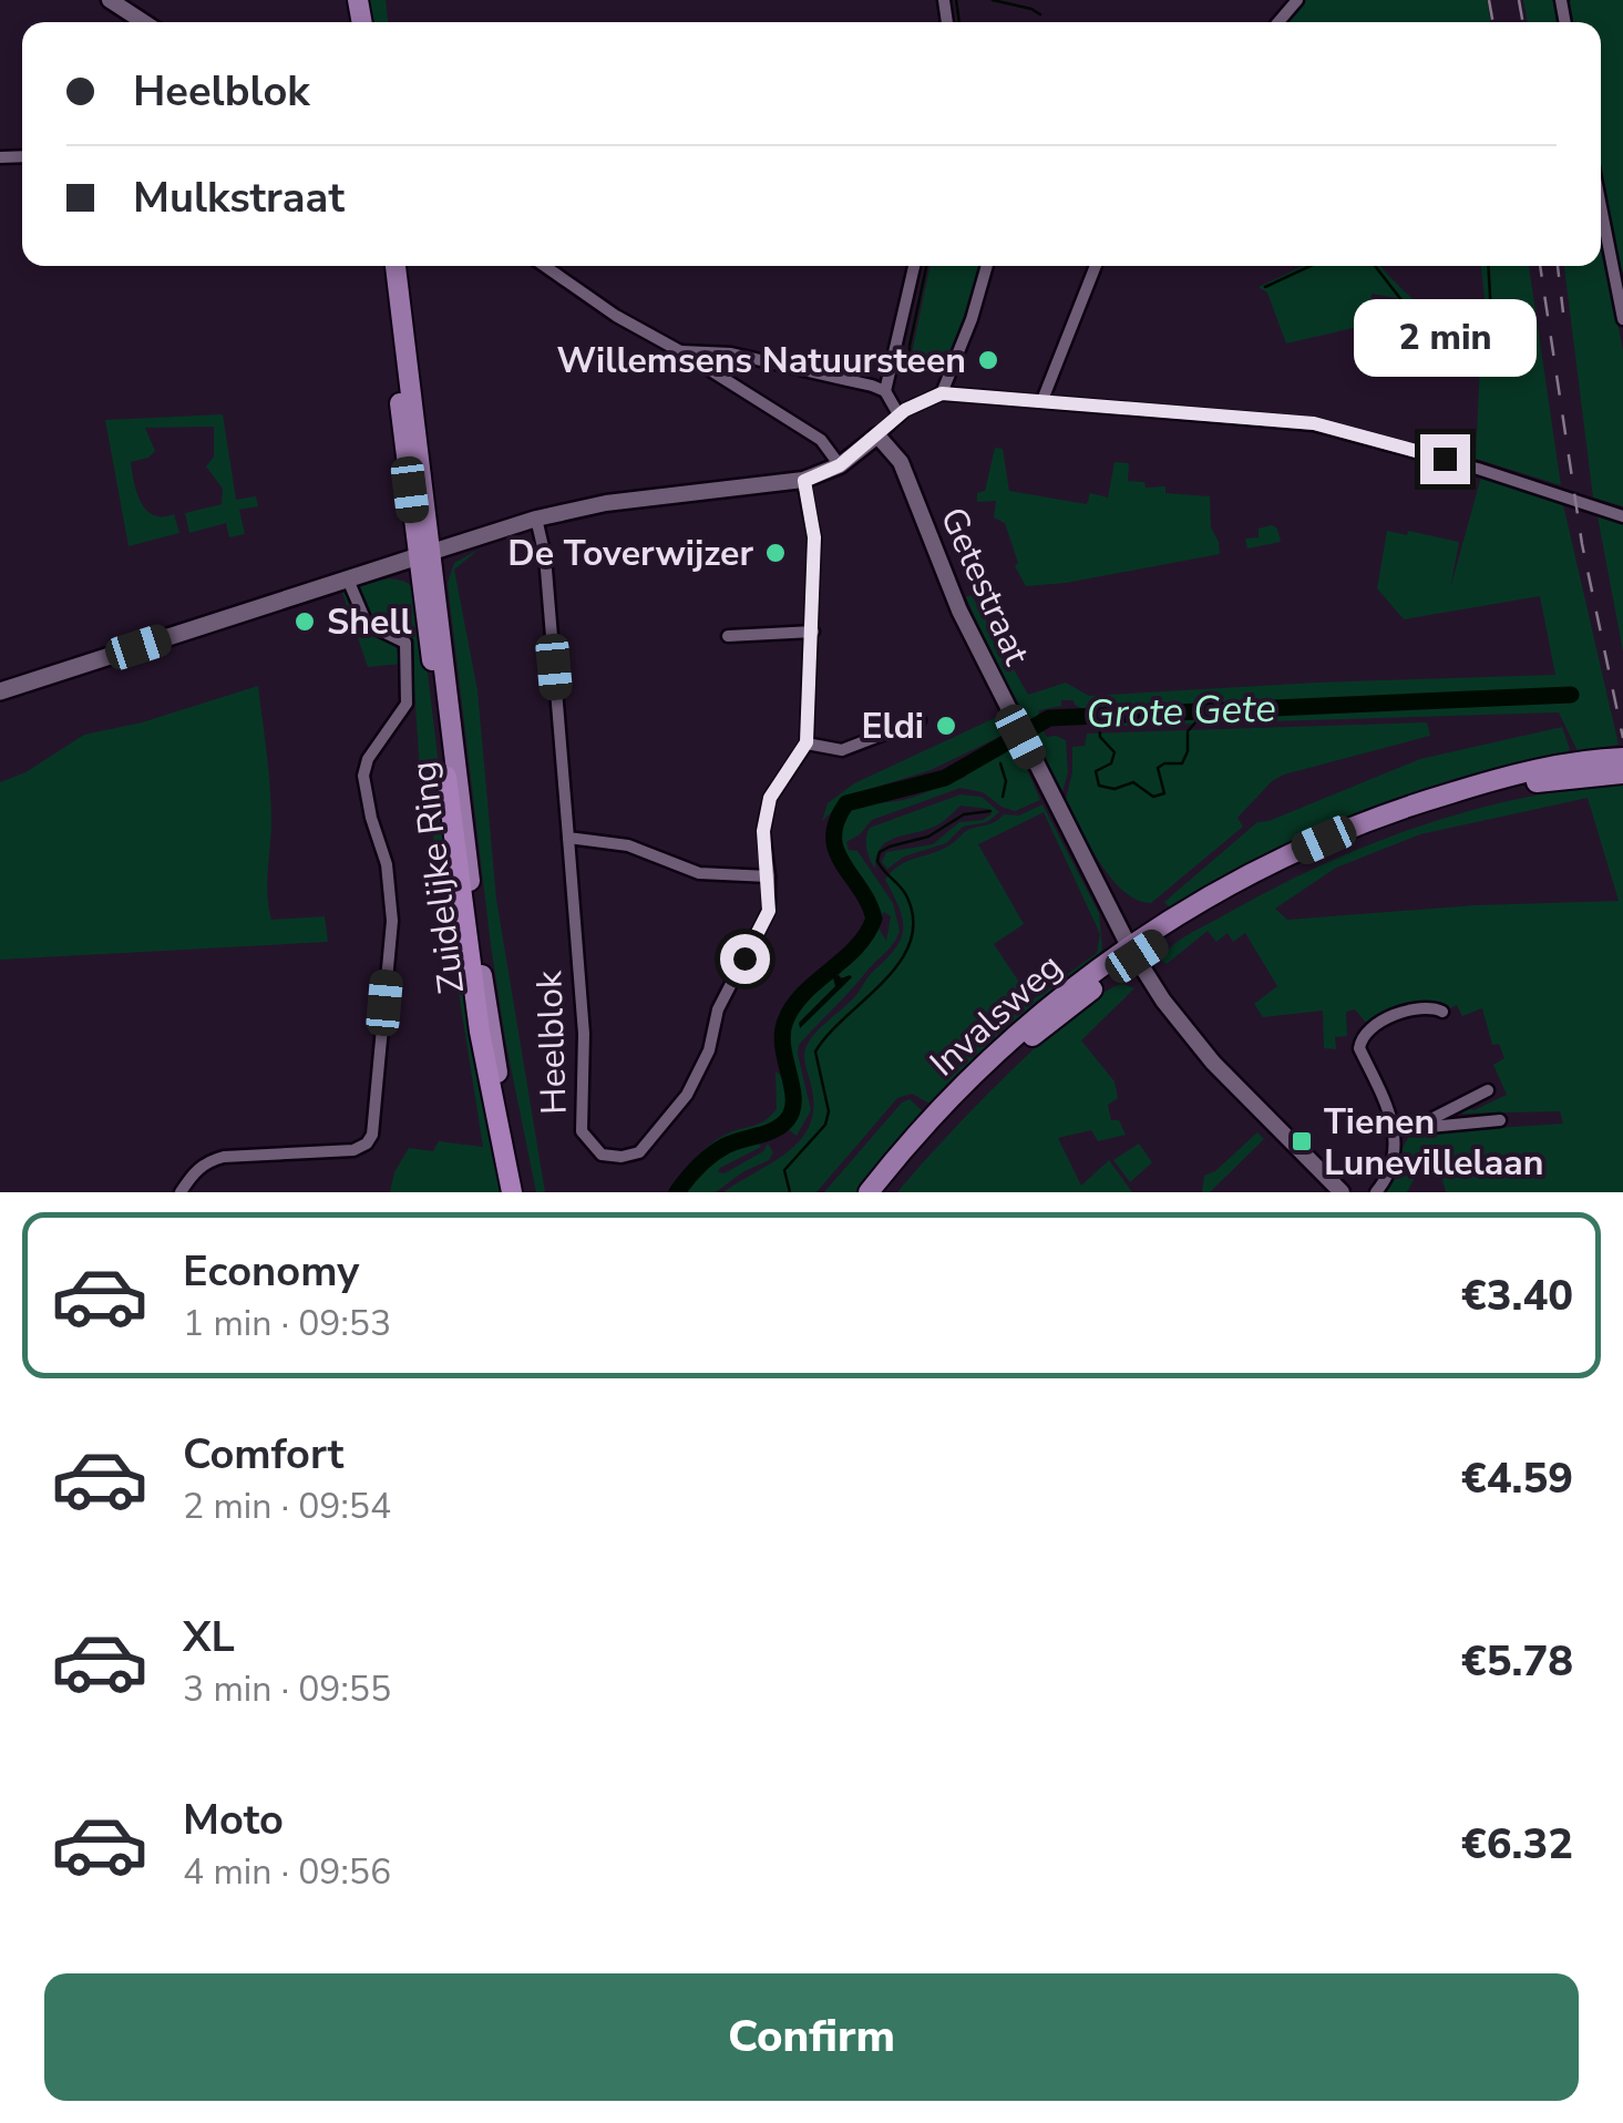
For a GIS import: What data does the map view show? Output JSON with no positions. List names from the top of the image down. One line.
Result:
{"streets":{"highway":["Zuidelijke Ring"],"main road":["Invalsweg"],"street":["Getestraat","Heelblok"]},"crossings":[["Getestraat","Invalsweg"]],"water":["Grote Gete"],"places":{"other":["Willemsens Natuursteen","De Toverwijzer","Shell","Eldi"],"transit":["Tienen Lunevillelaan"]},"page":{"banner":["Heelblok","Mulkstraat"],"bubble":"2 min","list":[{"name":"Economy","note":"1 min · 09:53","value":"€3.40"},{"name":"Comfort","note":"2 min · 09:54","value":"€4.59"},{"name":"XL","note":"3 min · 09:55","value":"€5.78"},{"name":"Moto","note":"4 min · 09:56","value":"€6.32"}],"buttons":"Confirm"}}
